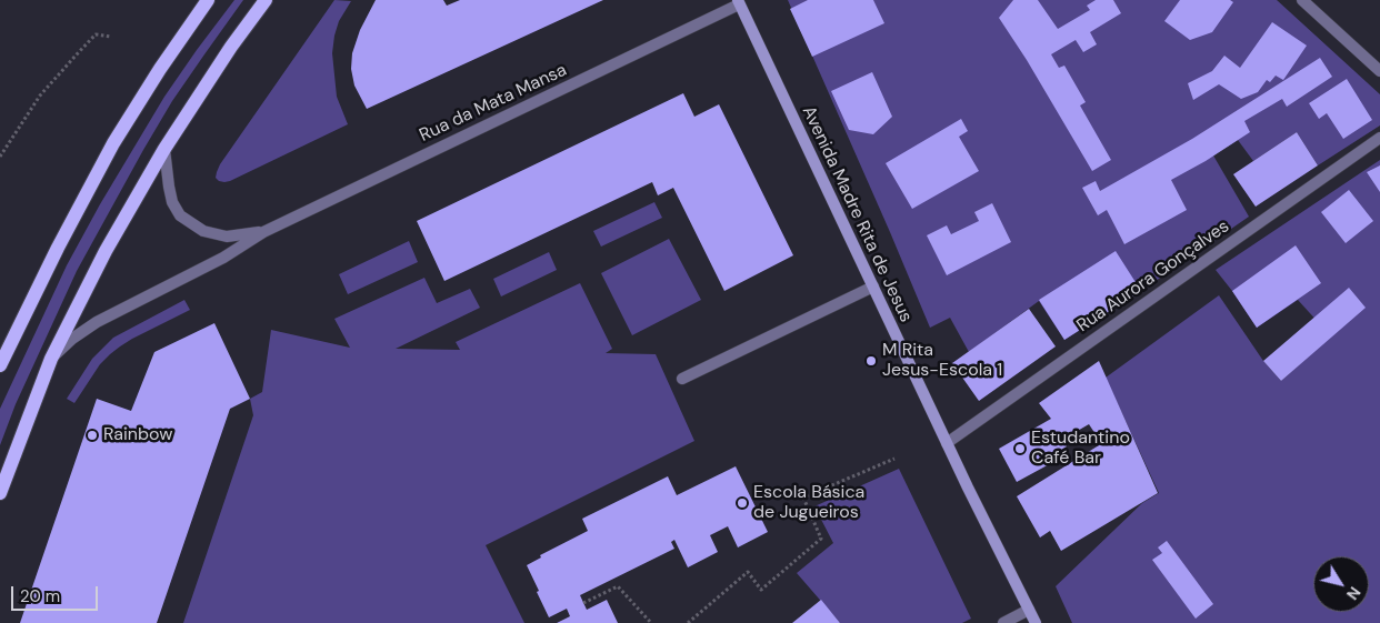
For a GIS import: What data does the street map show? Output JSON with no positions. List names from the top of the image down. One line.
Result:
{"streets":{"street":["Rua da Mata Mansa","Avenida Madre Rita de Jesus","Rua Aurora Gonçalves"]},"crossings":[["Rua da Mata Mansa","Avenida Madre Rita de Jesus"],["Avenida Madre Rita de Jesus","Rua Aurora Gonçalves"]],"places":["M Rita Jesus-Escola 1","Rainbow","Estudantino Café Bar","Escola Básica de Jugueiros"],"scale_bar":"20 m","north":"bottom right"}
